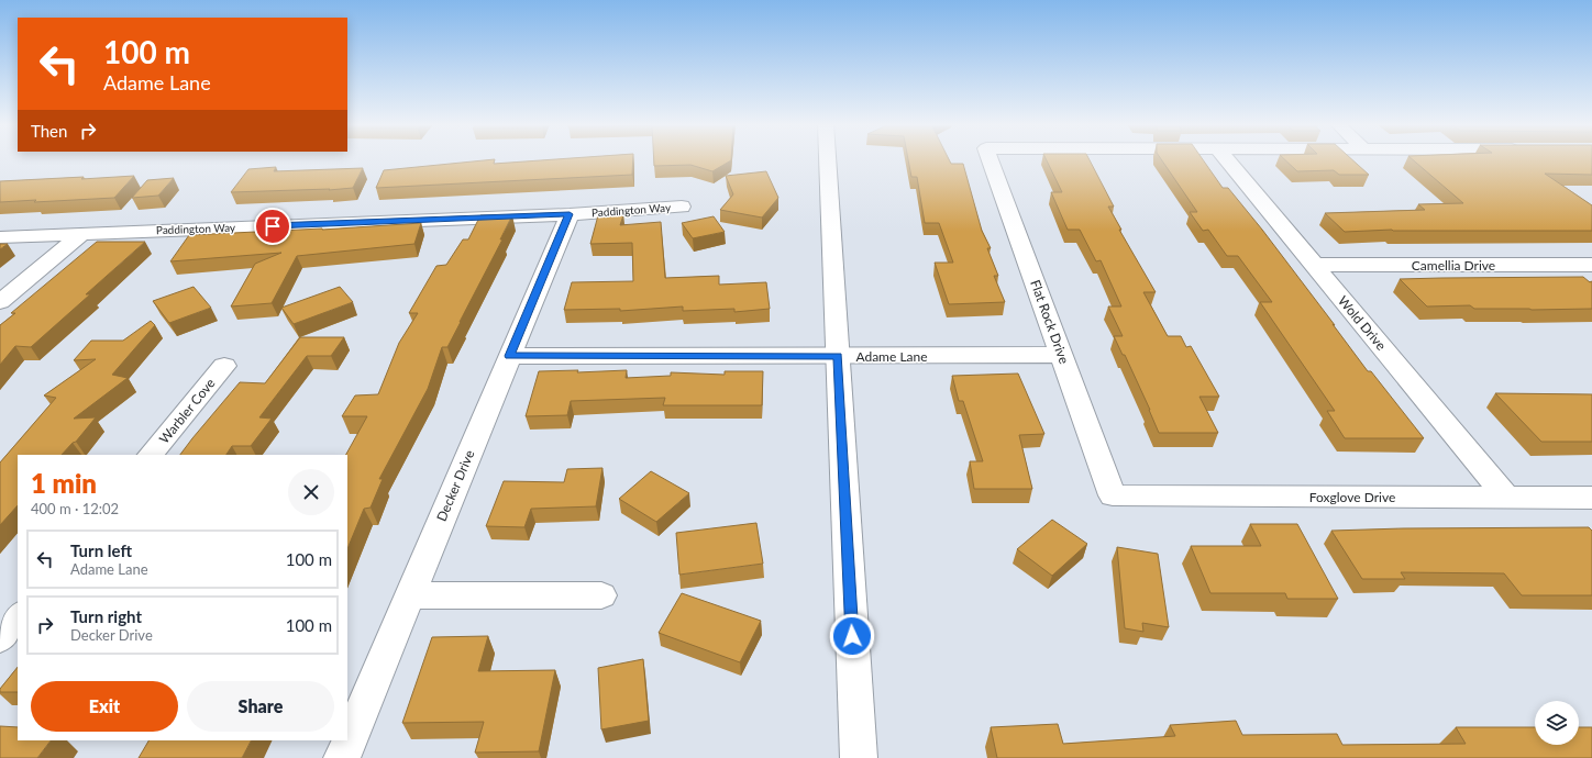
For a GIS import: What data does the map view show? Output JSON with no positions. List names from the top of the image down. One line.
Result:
{"streets":{"street":["Paddington Way","Camellia Drive","Flat Rock Drive","Wold Drive","Adame Lane","Warbler Cove","Decker Drive","Foxglove Drive"]},"crossings":[["Paddington Way","Decker Drive"],["Camellia Drive","Wold Drive"],["Flat Rock Drive","Adame Lane"],["Flat Rock Drive","Foxglove Drive"],["Wold Drive","Foxglove Drive"],["Adame Lane","Decker Drive"]],"page":{"turn":["100 m","Adame Lane"],"then":"Then","heading":["1 min","400 m · 12:02"],"list":[{"name":"Turn left","note":"Adame Lane","value":"100 m"},{"name":"Turn right","note":"Decker Drive","value":"100 m"}],"buttons":["Exit","Share"]}}
